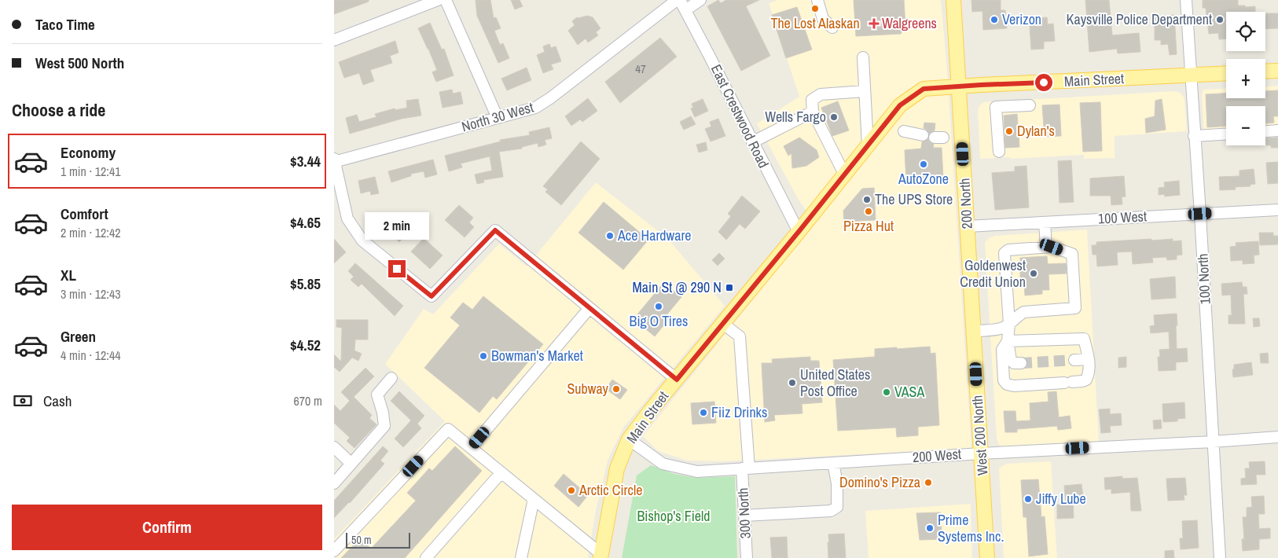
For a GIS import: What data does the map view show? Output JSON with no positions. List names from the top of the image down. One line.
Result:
{"streets":{"main road":["Main Street","200 North","West 200 North"],"street":["East Crestwood Road","North 30 West","100 West","100 North","200 West","300 North"]},"crossings":[["Main Street","East Crestwood Road"],["Main Street","200 North"],["Main Street","100 North"],["Main Street","200 West"],["Main Street","300 North"],["East Crestwood Road","North 30 West"],["200 North","100 West"],["200 North","West 200 North"],["100 West","100 North"],["100 North","200 West"],["West 200 North","200 West"],["200 West","300 North"]],"parks":["Bishop's Field"],"places":{"other":["The Lost Alaskan","Verizon","Kaysville Police Department","Wells Fargo","Dylan's","AutoZone","The UPS Store","Pizza Hut","Ace Hardware","Goldenwest Credit Union","Big O Tires","Bowman's Market","United States Post Office","Subway","VASA","Fiiz Drinks","Domino's Pizza","Arctic Circle","Jiffy Lube","Prime Systems Inc."],"health":["Walgreens"],"transit":["Main St @ 290 N"]},"house_numbers":["47"],"scale_bar":"50 m","page":{"banner":["Taco Time","West 500 North"],"map_buttons":["+","−"],"heading":"Choose a ride","list":[{"name":"Economy","note":"1 min · 12:41","value":"$3.44"},{"name":"Comfort","note":"2 min · 12:42","value":"$4.65"},{"name":"XL","note":"3 min · 12:43","value":"$5.85"},{"name":"Green","note":"4 min · 12:44","value":"$4.52"}],"bubble":"2 min","pay":["Cash","670 m"],"buttons":"Confirm","scale":"50 m"}}
